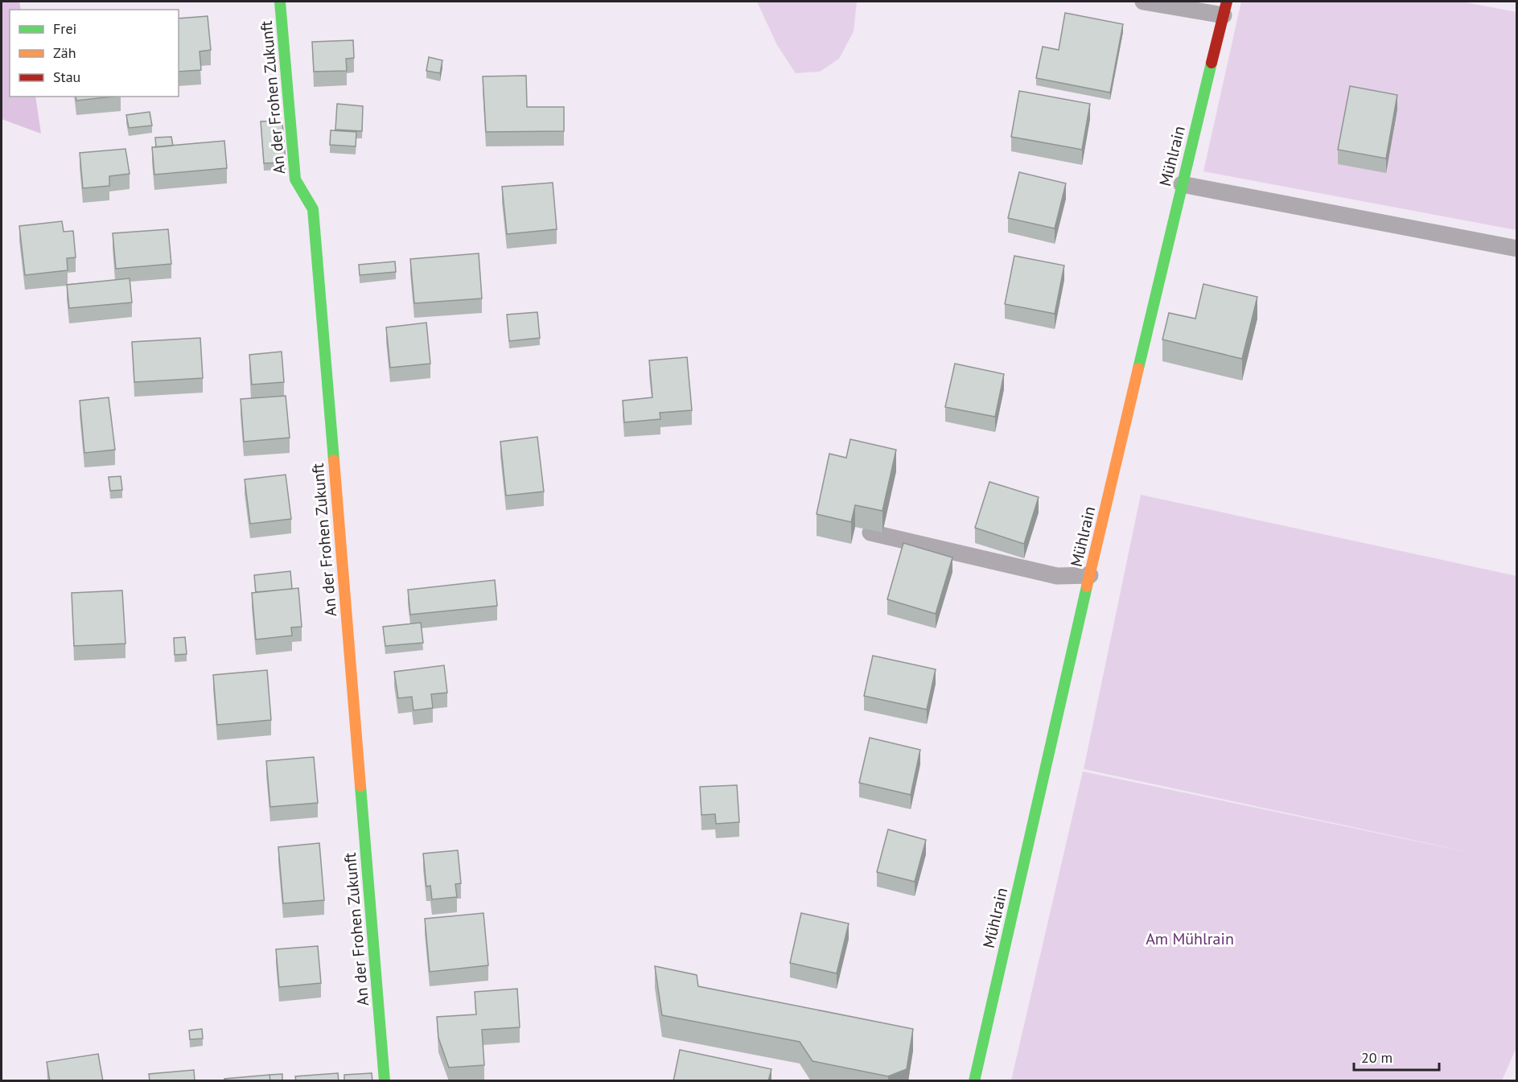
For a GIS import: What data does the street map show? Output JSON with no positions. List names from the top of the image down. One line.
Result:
{"streets":{"street":["An der Frohen Zukunft","Mühlrain"]},"parks":["Am Mühlrain"],"legend":["Frei","Zäh","Stau"],"scale_bar":"20 m"}
